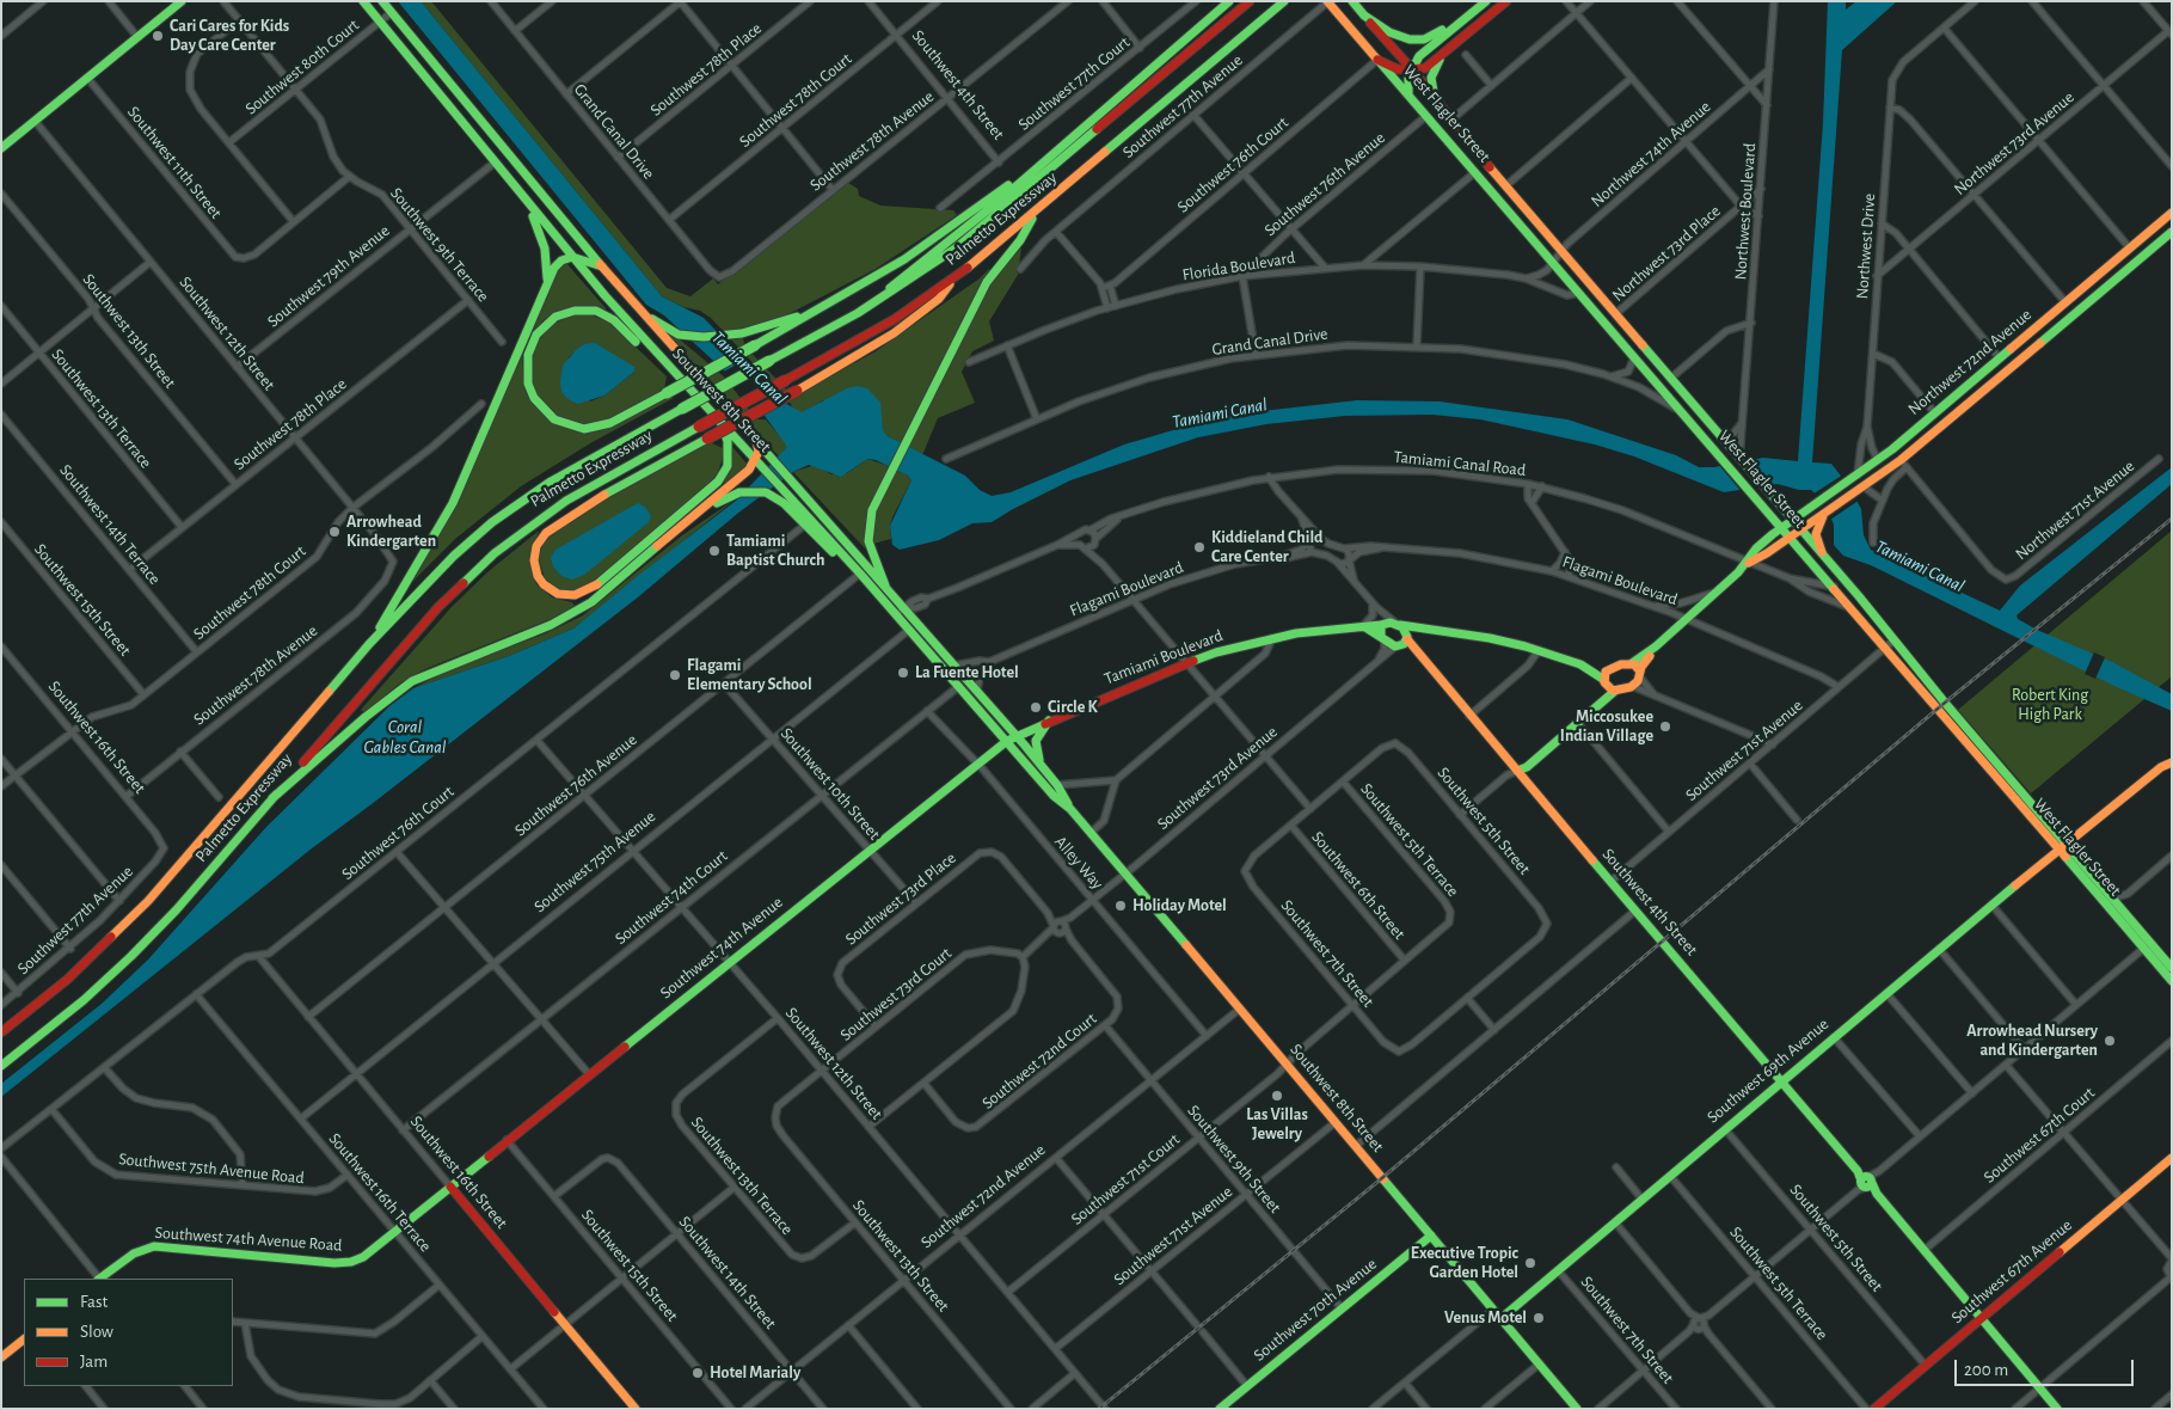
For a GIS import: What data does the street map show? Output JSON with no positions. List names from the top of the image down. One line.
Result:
{"streets":{"main road":["Southwest 4th Street","West Flagler Street","Palmetto Expressway","Northwest 72nd Avenue","Southwest 8th Street","Tamiami Boulevard","Southwest 16th Street","Southwest 74th Avenue","Southwest 69th Avenue","Southwest 74th Avenue Road","Southwest 67th Avenue","Southwest 70th Avenue"],"street":["Southwest 80th Court","Southwest 78th Place","Southwest 77th Court","Southwest 78th Court","Southwest 77th Avenue","Grand Canal Drive","Southwest 78th Avenue","Northwest 73rd Avenue","Northwest 74th Avenue","Southwest 11th Street","Southwest 76th Court","Southwest 76th Avenue","Northwest Boulevard","Southwest 9th Terrace","Northwest Drive","Northwest 73rd Place","Florida Boulevard","Southwest 79th Avenue","Southwest 13th Street","Southwest 12th Street","Southwest 13th Terrace","Tamiami Canal Road","Northwest 71st Avenue","Southwest 14th Terrace","Flagami Boulevard","Southwest 15th Street","Southwest 71st Avenue","Southwest 73rd Avenue","Southwest 10th Street","Southwest 5th Street","Southwest 5th Terrace","Southwest 75th Avenue","Alley Way","Southwest 6th Street","Southwest 74th Court","Southwest 73rd Place","Southwest 7th Street","Southwest 73rd Court","Southwest 72nd Court","Southwest 67th Court","Southwest 9th Street","Southwest 75th Avenue Road","Southwest 71st Court","Southwest 16th Terrace","Southwest 72nd Avenue","Southwest 14th Street"]},"crossings":[["Southwest 80th Court","Southwest 9th Terrace"],["Southwest 80th Court","Southwest 8th Street"],["Southwest 78th Place","Grand Canal Drive"],["Southwest 78th Place","Southwest 9th Terrace"],["Southwest 78th Place","Southwest 13th Street"],["Southwest 78th Place","Southwest 12th Street"],["Southwest 78th Place","Southwest 13th Terrace"],["Southwest 78th Place","Southwest 14th Terrace"],["Southwest 77th Court","Southwest 4th Street"],["Southwest 4th Street","Southwest 78th Court"],["Southwest 4th Street","Southwest 78th Avenue"],["Southwest 4th Street","Tamiami Boulevard"],["Southwest 4th Street","Southwest 71st Avenue"],["Southwest 4th Street","Southwest 73rd Avenue"],["Southwest 4th Street","Southwest 69th Avenue"],["Southwest 4th Street","Southwest 67th Court"],["Southwest 4th Street","Southwest 67th Avenue"],["Southwest 78th Court","Grand Canal Drive"],["Southwest 78th Court","Southwest 12th Street"],["Southwest 78th Court","Southwest 14th Terrace"],["Southwest 78th Court","Southwest 15th Street"],["Southwest 78th Court","Southwest 16th Street"],["Southwest 77th Avenue","West Flagler Street"],["Southwest 77th Avenue","Southwest 16th Street"],["West Flagler Street","Grand Canal Drive"],["West Flagler Street","Northwest 74th Avenue"],["West Flagler Street","Southwest 76th Court"],["West Flagler Street","Southwest 76th Avenue"],["West Flagler Street","Northwest Boulevard"],["West Flagler Street","Northwest 73rd Place"],["West Flagler Street","Florida Boulevard"],["West Flagler Street","Northwest 72nd Avenue"],["West Flagler Street","Tamiami Canal Road"],["West Flagler Street","Southwest 71st Avenue"],["West Flagler Street","Southwest 69th Avenue"],["Grand Canal Drive","Southwest 78th Avenue"],["Southwest 78th Avenue","Southwest 12th Street"],["Southwest 78th Avenue","Southwest 16th Street"],["Northwest 73rd Avenue","Northwest Drive"],["Northwest 74th Avenue","Northwest Boulevard"],["Southwest 76th Court","Southwest 12th Street"],["Southwest 76th Court","Southwest 16th Street"],["Southwest 76th Court","Southwest 75th Avenue Road"],["Southwest 76th Court","Southwest 16th Terrace"],["Southwest 76th Avenue","Florida Boulevard"],["Southwest 76th Avenue","Southwest 12th Street"],["Southwest 76th Avenue","Southwest 8th Street"],["Southwest 76th Avenue","Southwest 16th Street"],["Southwest 76th Avenue","Southwest 10th Street"],["Northwest Boulevard","Northwest 73rd Place"],["Southwest 9th Terrace","Southwest 79th Avenue"],["Northwest Drive","Northwest 72nd Avenue"],["Southwest 79th Avenue","Southwest 12th Street"],["Southwest 79th Avenue","Southwest 8th Street"],["Southwest 13th Street","Southwest 13th Terrace"],["Southwest 13th Street","Southwest 73rd Court"],["Southwest 13th Street","Southwest 72nd Avenue"],["Southwest 12th Street","Southwest 13th Terrace"],["Southwest 12th Street","Southwest 71st Avenue"],["Southwest 12th Street","Southwest 75th Avenue"],["Southwest 12th Street","Southwest 74th Court"],["Southwest 12th Street","Southwest 74th Avenue"],["Southwest 12th Street","Southwest 73rd Court"],["Southwest 12th Street","Southwest 71st Court"],["Southwest 12th Street","Southwest 72nd Avenue"],["Northwest 72nd Avenue","Northwest 71st Avenue"],["Southwest 8th Street","Flagami Boulevard"],["Southwest 8th Street","Tamiami Boulevard"],["Southwest 8th Street","Southwest 71st Avenue"],["Southwest 8th Street","Southwest 73rd Avenue"],["Southwest 8th Street","Southwest 75th Avenue"],["Southwest 8th Street","Southwest 74th Court"],["Southwest 8th Street","Southwest 74th Avenue"],["Southwest 8th Street","Southwest 69th Avenue"],["Southwest 8th Street","Southwest 71st Court"],["Southwest 8th Street","Southwest 72nd Avenue"],["Southwest 8th Street","Southwest 70th Avenue"],["Tamiami Canal Road","Southwest 6th Street"],["Flagami Boulevard","Southwest 71st Avenue"],["Flagami Boulevard","Southwest 6th Street"],["Southwest 15th Street","Southwest 74th Avenue"],["Southwest 15th Street","Southwest 14th Street"],["Tamiami Boulevard","Southwest 73rd Avenue"],["Tamiami Boulevard","Southwest 6th Street"],["Tamiami Boulevard","Southwest 74th Avenue"],["Southwest 16th Street","Southwest 75th Avenue"],["Southwest 16th Street","Southwest 74th Court"],["Southwest 16th Street","Southwest 74th Avenue"],["Southwest 16th Street","Southwest 74th Avenue Road"],["Southwest 71st Avenue","Southwest 9th Street"],["Southwest 73rd Avenue","Alley Way"],["Southwest 73rd Avenue","Southwest 6th Street"],["Southwest 73rd Avenue","Southwest 73rd Place"],["Southwest 73rd Avenue","Southwest 72nd Court"],["Southwest 10th Street","Southwest 75th Avenue"],["Southwest 10th Street","Southwest 74th Court"],["Southwest 10th Street","Southwest 73rd Place"],["Southwest 10th Street","Southwest 74th Avenue"],["Southwest 5th Street","Southwest 5th Terrace"],["Southwest 5th Street","Southwest 7th Street"],["Southwest 5th Street","Southwest 69th Avenue"],["Southwest 5th Street","Southwest 67th Avenue"],["Southwest 5th Terrace","Southwest 69th Avenue"],["Southwest 5th Terrace","Southwest 71st Court"],["Southwest 75th Avenue","Southwest 16th Terrace"],["Alley Way","Southwest 74th Court"],["Alley Way","Southwest 74th Avenue"],["Alley Way","Southwest 72nd Avenue"],["Southwest 6th Street","Southwest 7th Street"],["Southwest 6th Street","Southwest 71st Court"],["Southwest 73rd Place","Southwest 73rd Court"],["Southwest 73rd Place","Southwest 72nd Court"],["Southwest 74th Avenue","Southwest 74th Avenue Road"],["Southwest 7th Street","Southwest 69th Avenue"],["Southwest 7th Street","Southwest 71st Court"],["Southwest 72nd Court","Southwest 9th Street"],["Southwest 9th Street","Southwest 71st Court"],["Southwest 9th Street","Southwest 72nd Avenue"],["Southwest 9th Street","Southwest 70th Avenue"],["Southwest 75th Avenue Road","Southwest 16th Terrace"],["Southwest 16th Terrace","Southwest 74th Avenue Road"],["Southwest 72nd Avenue","Southwest 14th Street"]],"water":["Tamiami Canal","Coral Gables Canal"],"parks":["Robert King High Park"],"places":["Cari Cares for Kids Day Care Center","Arrowhead Kindergarten","Kiddieland Child Care Center","Tamiami Baptist Church","La Fuente Hotel","Flagami Elementary School","Circle K","Miccosukee Indian Village","Holiday Motel","Arrowhead Nursery and Kindergarten","Las Villas Jewelry","Executive Tropic Garden Hotel","Venus Motel","Hotel Marialy"],"legend":["Fast","Slow","Jam"],"scale_bar":"200 m"}
